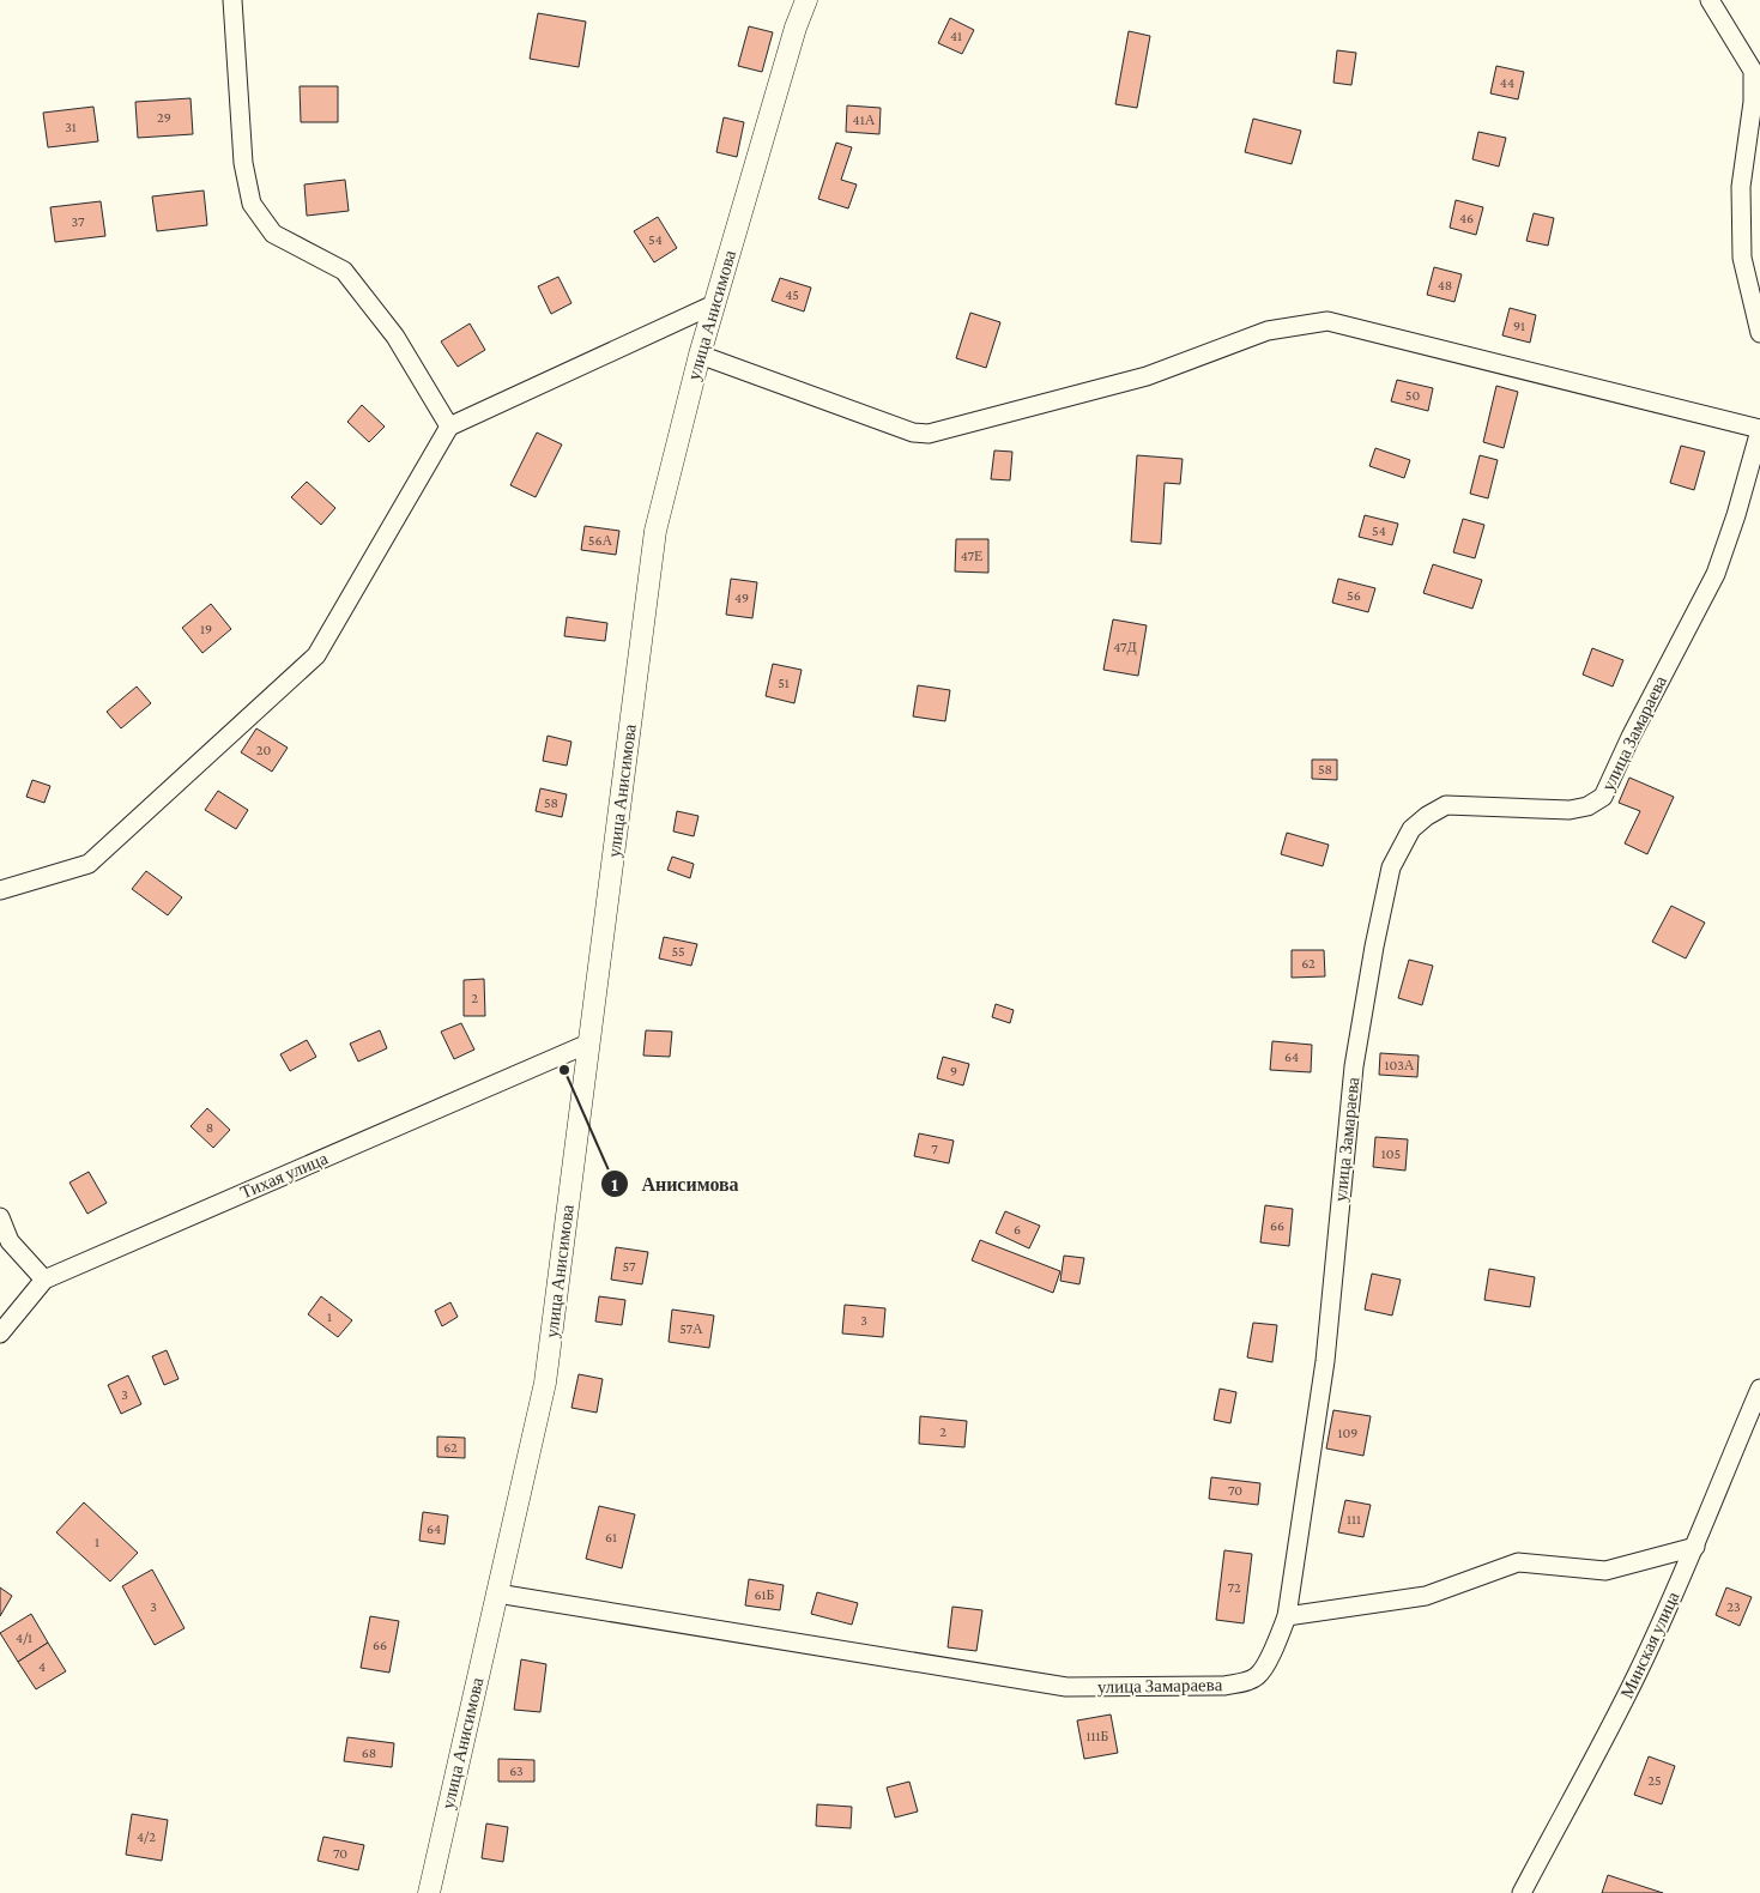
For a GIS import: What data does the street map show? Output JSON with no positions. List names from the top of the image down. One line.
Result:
{"streets":{"street":["улица Анисимова","улица Замараева","Тихая улица","Минская улица"]},"crossings":[["улица Анисимова","улица Замараева"],["улица Анисимова","Тихая улица"]],"places":["Анисимова"],"house_numbers":["41","44","29","41А","31","46","37","54","48","45","91","50","54","56А","47Е","56","49","19","47Д","51","20","58","58","55","62","2","64","103А","9","8","7","105","66","6","57","1","3","57А","3","2","109","62","70","111","64","61","1","72","61Б","3","23","4/1","66","4","111Б","68","63","25","4/2","70"]}
